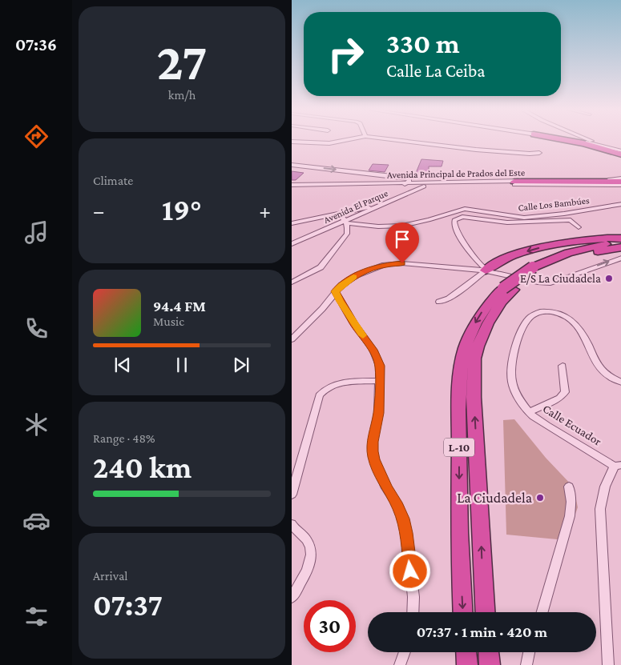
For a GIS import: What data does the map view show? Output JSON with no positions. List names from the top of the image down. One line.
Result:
{"streets":{"highway":["L-10"],"street":["Avenida Principal de Prados del Este","Calle Los Bambúes","Avenida El Parque","Calle Ecuador"]},"crossings":[["Avenida Principal de Prados del Este","Avenida El Parque"],["Calle Los Bambúes","Avenida El Parque"]],"places":["E/S La Ciudadela","La Ciudadela"],"page":{"tabs":"07:36","tile":[["27","km/h"],"Climate",["Range · 48%","240 km"],["Arrival","07:37"]],"turn":["330 m","Calle La Ceiba"],"heat":["−","19°","+"],"song":["94.4 FM","Music"],"limit":"30","trip":"07:37 · 1 min · 420 m"}}
